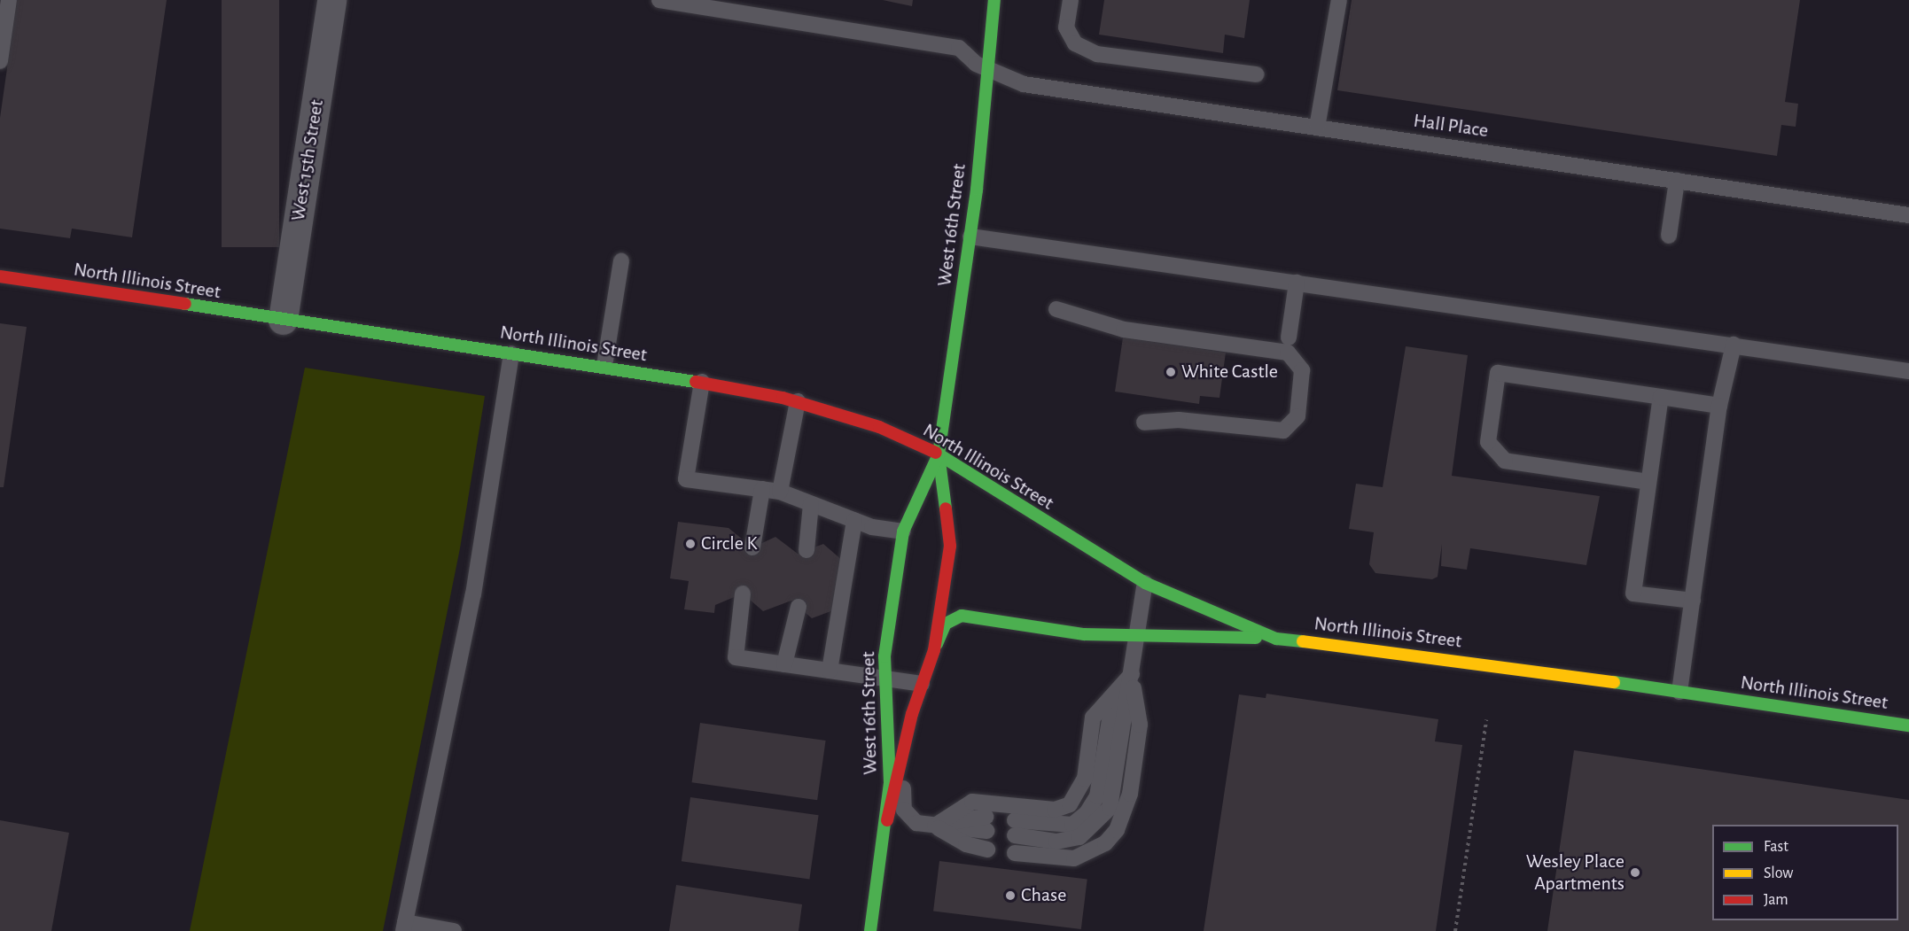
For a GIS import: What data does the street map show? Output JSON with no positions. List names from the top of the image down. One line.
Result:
{"streets":{"main road":["West 16th Street","North Illinois Street"],"street":["West 15th Street"],"lane":["Hall Place"]},"crossings":[["Hall Place","West 16th Street"],["West 15th Street","North Illinois Street"],["West 16th Street","North Illinois Street"]],"places":["White Castle","Circle K","Wesley Place Apartments","Chase"],"legend":["Fast","Slow","Jam"]}
